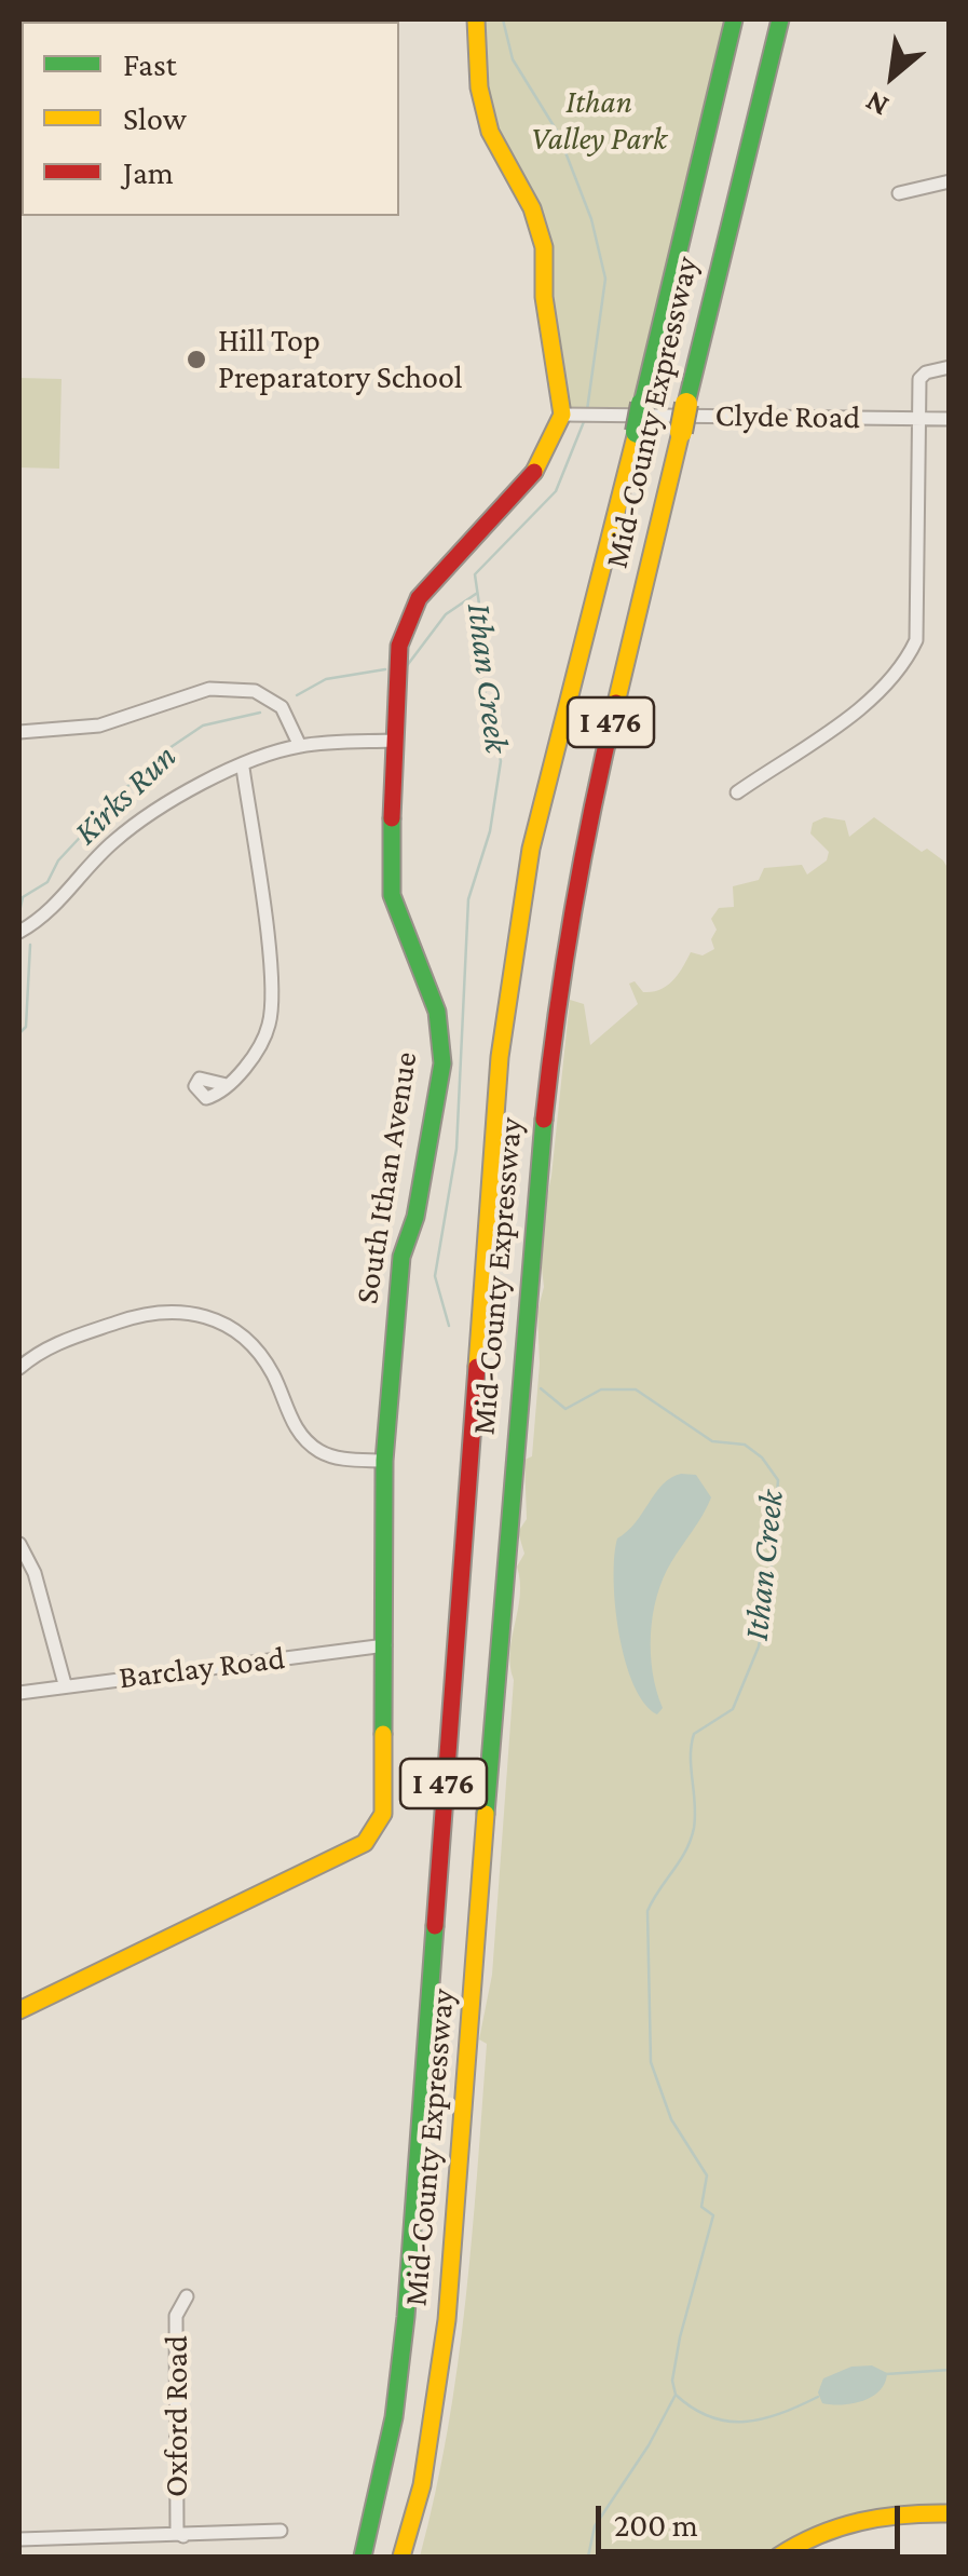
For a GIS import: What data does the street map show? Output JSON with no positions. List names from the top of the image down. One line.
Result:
{"streets":{"main road":["Mid-County Expressway","I 476","South Ithan Avenue"],"street":["Clyde Road","Barclay Road","Oxford Road"]},"crossings":[["Clyde Road","South Ithan Avenue"],["South Ithan Avenue","Barclay Road"]],"water":["Ithan Creek","Kirks Run"],"parks":["Ithan Valley Park"],"places":["Hill Top Preparatory School"],"legend":["Fast","Slow","Jam"],"scale_bar":"200 m","north":"bottom left"}
